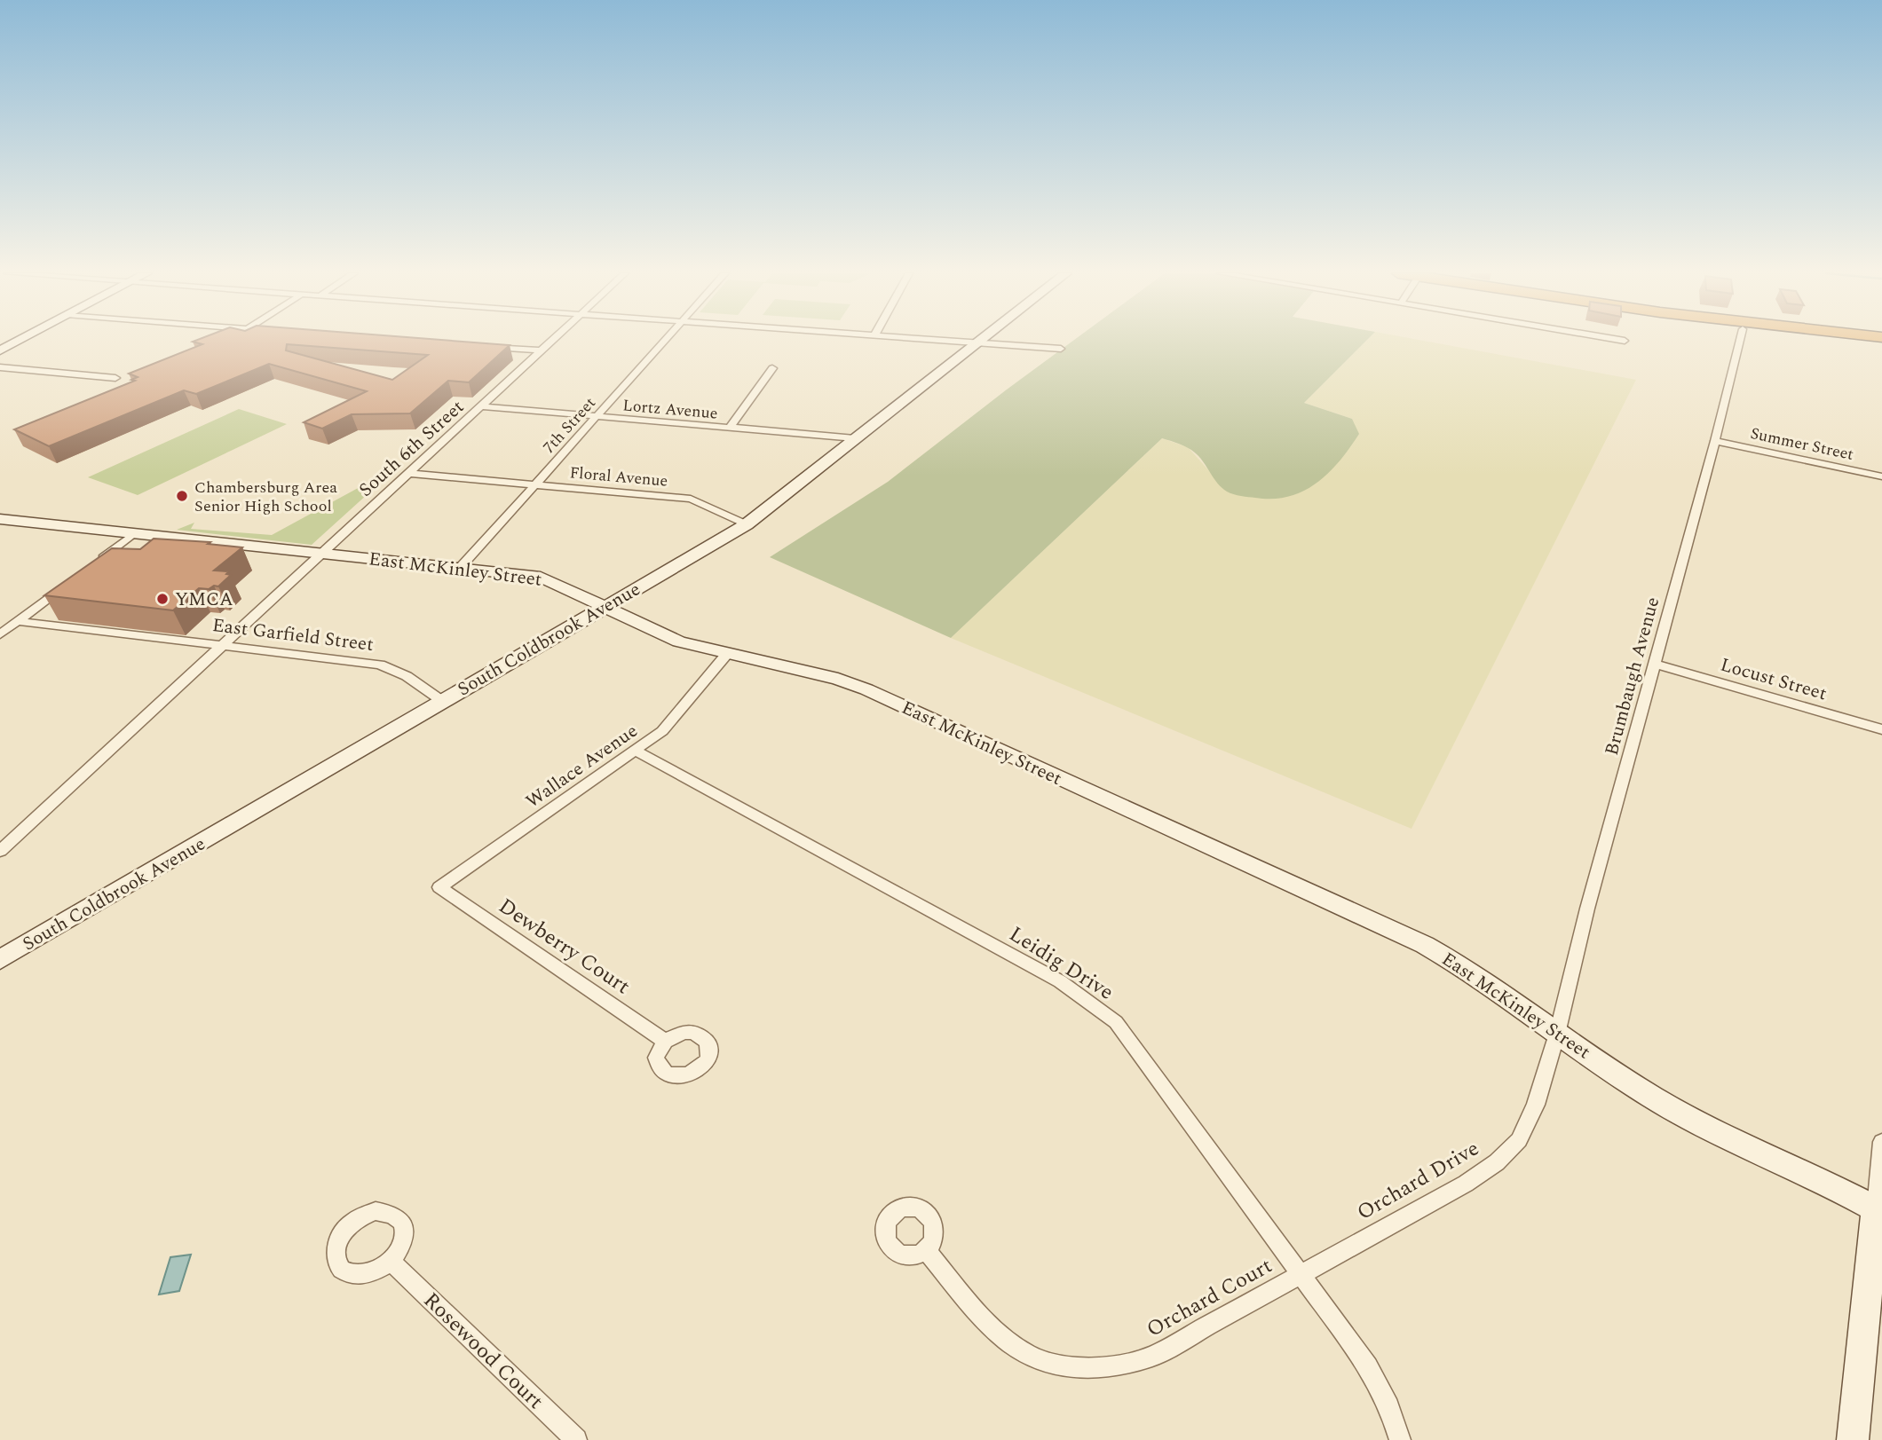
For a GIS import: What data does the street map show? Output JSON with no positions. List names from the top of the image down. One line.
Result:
{"streets":{"street":["Lortz Avenue","7th Street","Summer Street","South 6th Street","Floral Avenue","East McKinley Street","East Garfield Street","South Coldbrook Avenue","Brumbaugh Avenue","Locust Street","Wallace Avenue","Dewberry Court","Leidig Drive","Orchard Drive","Orchard Court","Rosewood Court"]},"crossings":[["Lortz Avenue","7th Street"],["Lortz Avenue","South 6th Street"],["Lortz Avenue","South Coldbrook Avenue"],["7th Street","Floral Avenue"],["7th Street","East McKinley Street"],["Summer Street","Brumbaugh Avenue"],["South 6th Street","Floral Avenue"],["South 6th Street","East McKinley Street"],["South 6th Street","East Garfield Street"],["Floral Avenue","South Coldbrook Avenue"],["East McKinley Street","South Coldbrook Avenue"],["East McKinley Street","Brumbaugh Avenue"],["East McKinley Street","Wallace Avenue"],["East McKinley Street","Orchard Drive"],["East Garfield Street","South Coldbrook Avenue"],["Brumbaugh Avenue","Locust Street"],["Brumbaugh Avenue","Orchard Drive"],["Wallace Avenue","Dewberry Court"],["Wallace Avenue","Leidig Drive"],["Leidig Drive","Orchard Drive"],["Leidig Drive","Orchard Court"],["Orchard Drive","Orchard Court"]],"places":["Chambersburg Area Senior High School","YMCA"]}
